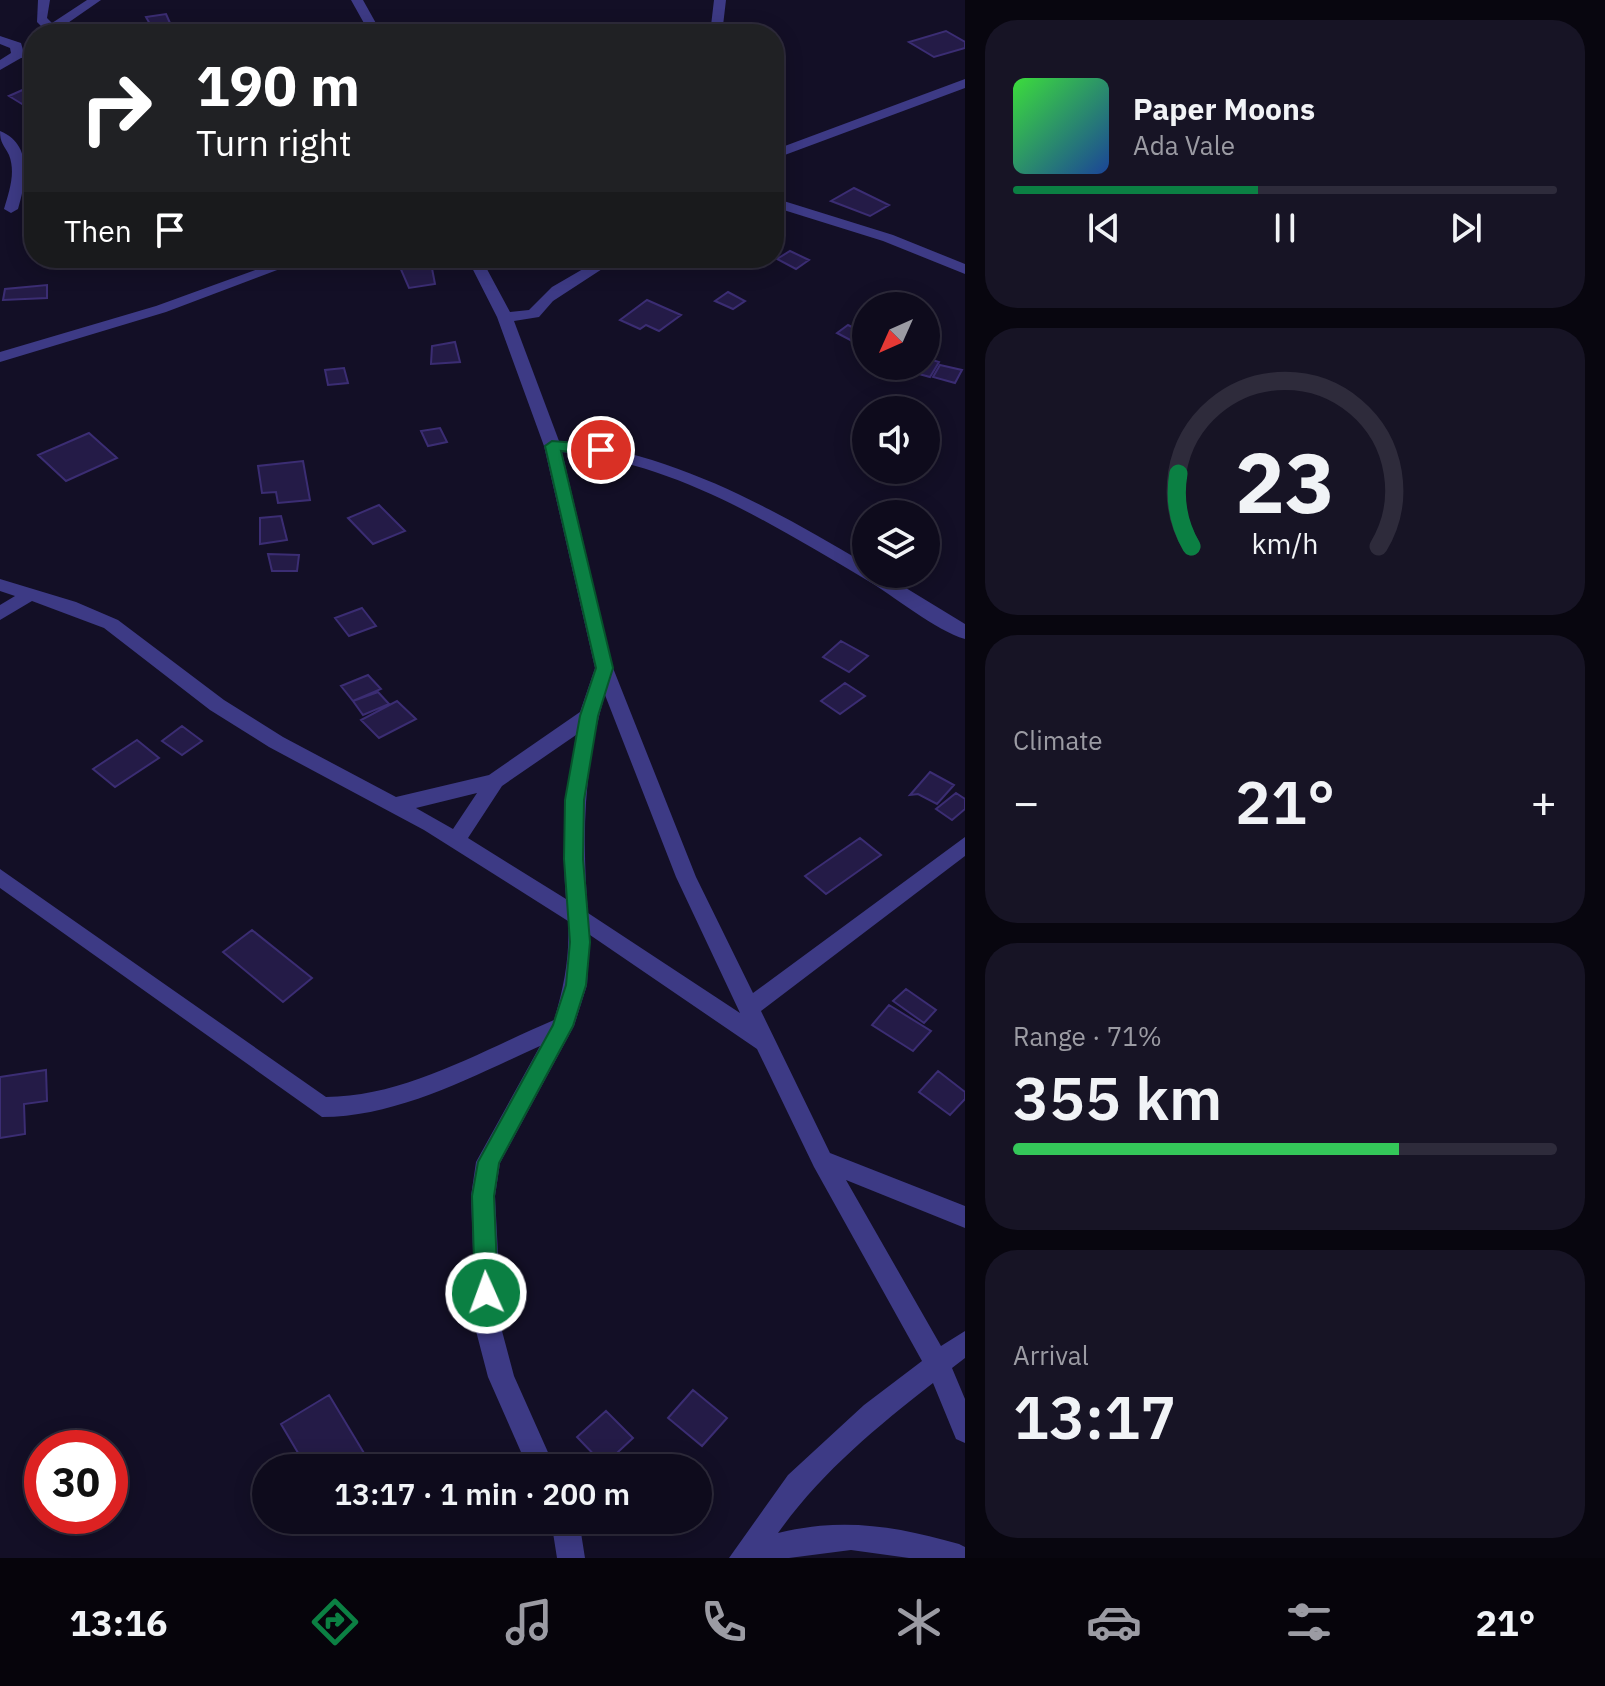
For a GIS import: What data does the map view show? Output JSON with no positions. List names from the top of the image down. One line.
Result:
{"north":"bottom left","page":{"turn":["190 m","Turn right"],"song":["Paper Moons","Ada Vale"],"then":"Then","tile":["Climate",["Range · 71%","355 km"],["Arrival","13:17"]],"heat":["−","21°","+"],"limit":"30","trip":"13:17 · 1 min · 200 m","tabs":["13:16","21°"],"gauge":["23","km/h"]}}
